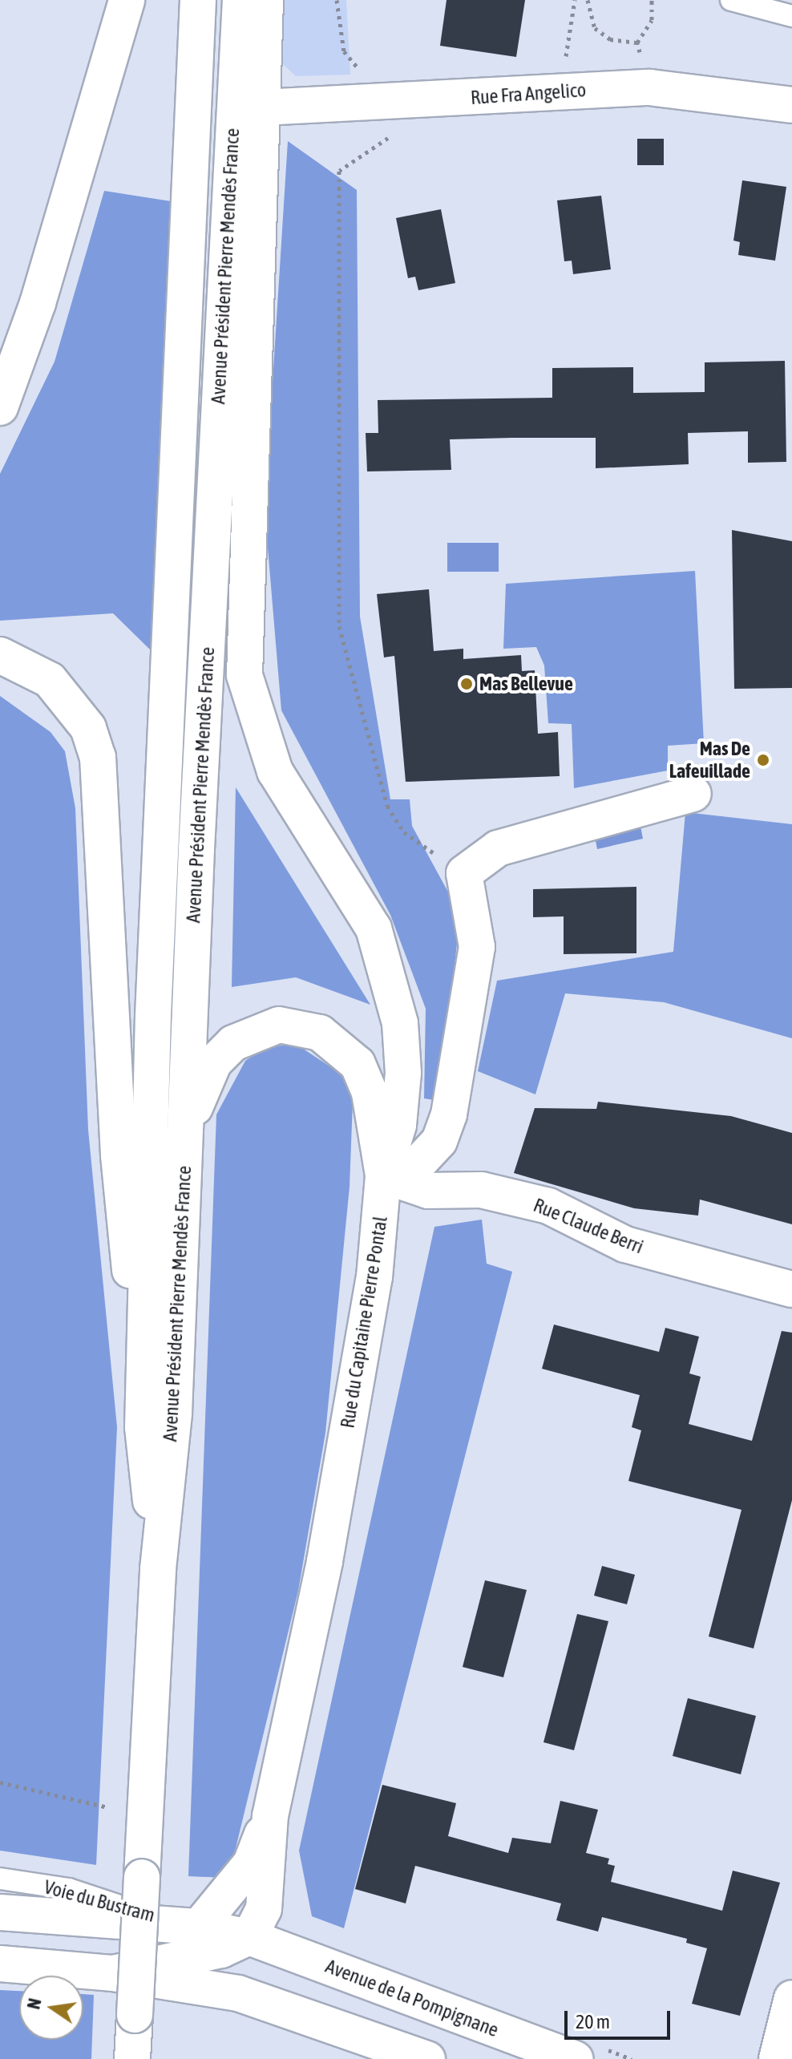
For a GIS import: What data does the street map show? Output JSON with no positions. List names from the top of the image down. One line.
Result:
{"streets":{"main road":["Rue Fra Angelico","Avenue Président Pierre Mendès France","Rue Claude Berri","Rue du Capitaine Pierre Pontal","Avenue de la Pompignane"],"lane":["Voie du Bustram"]},"crossings":[["Rue Claude Berri","Rue du Capitaine Pierre Pontal"],["Rue du Capitaine Pierre Pontal","Voie du Bustram"],["Rue du Capitaine Pierre Pontal","Avenue de la Pompignane"],["Voie du Bustram","Avenue de la Pompignane"]],"places":["Mas Bellevue","Mas De Lafeuillade"],"scale_bar":"20 m","north":"left"}
